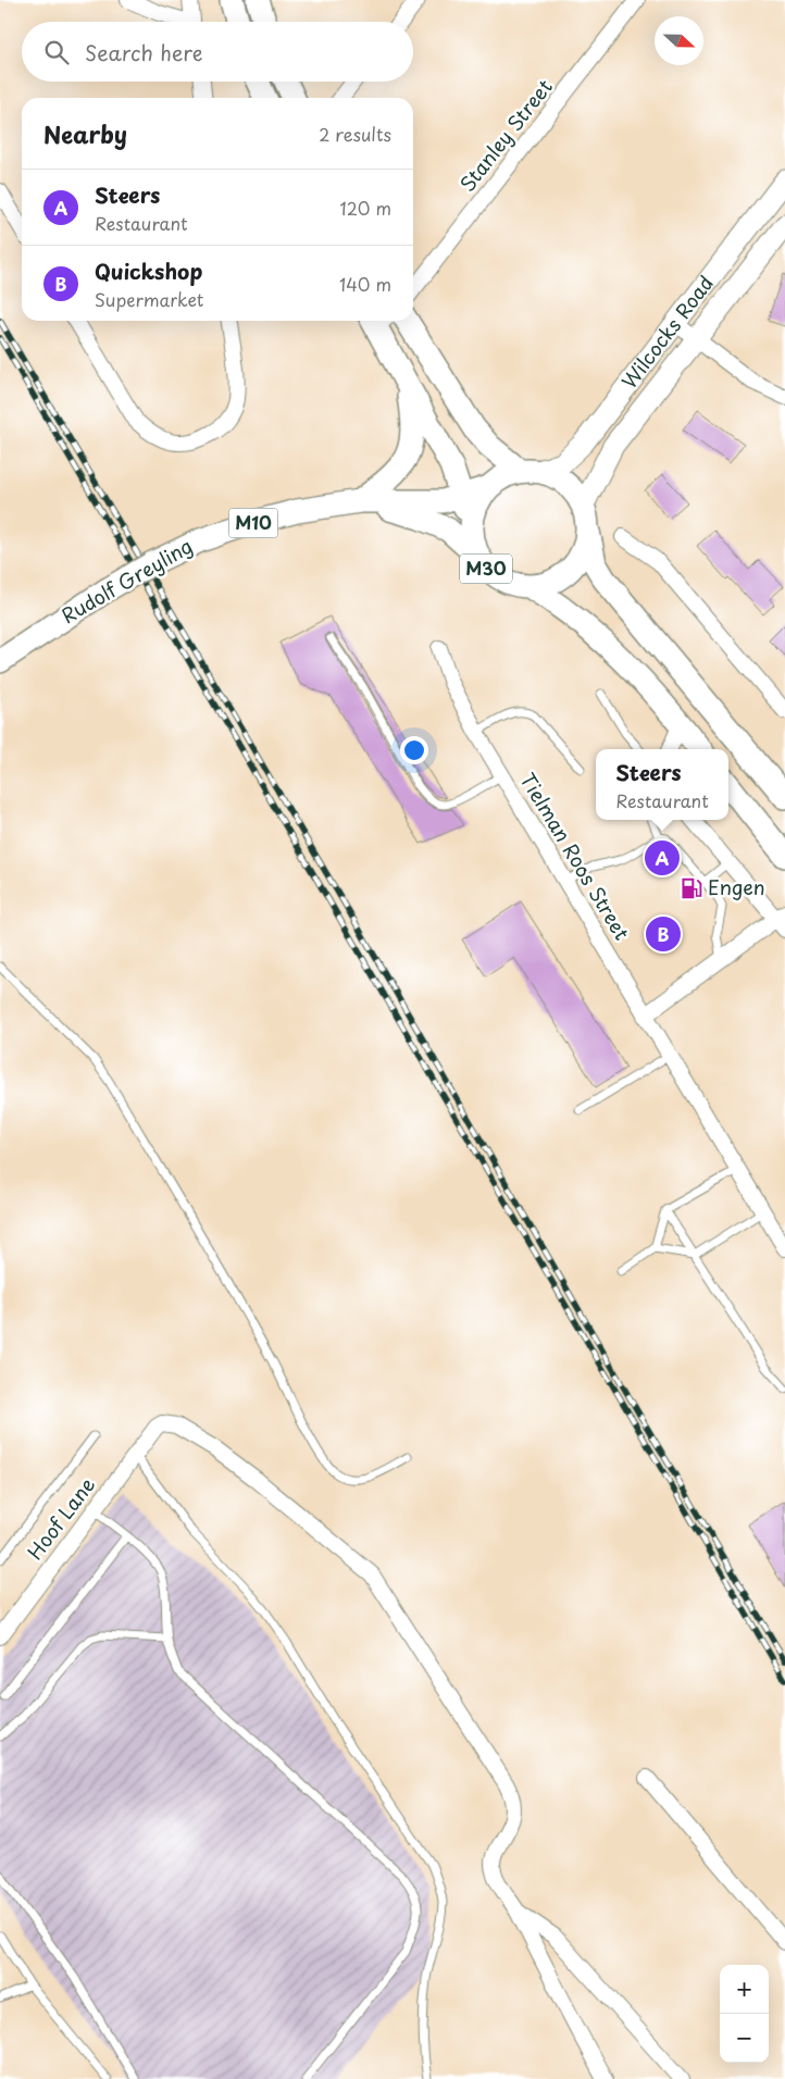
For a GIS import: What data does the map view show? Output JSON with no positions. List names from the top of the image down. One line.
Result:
{"streets":{"main road":["M10","M30","Rudolf Greyling"],"street":["Stanley Street","Wilcocks Road","Tielman Roos Street","Hoof Lane"]},"crossings":[["Wilcocks Road","M30"],["Wilcocks Road","Rudolf Greyling"],["M30","Rudolf Greyling"]],"places":{"fuel station":["Engen"]},"north":"right","page":{"search":"Search here","heading":["Nearby","2 results"],"list":[{"mark":"A","name":"Steers","note":"Restaurant","value":"120 m"},{"mark":"B","name":"Quickshop","note":"Supermarket","value":"140 m"}],"popup":["Steers","Restaurant"],"pins":["A","B"],"map_buttons":["+","−"]}}
